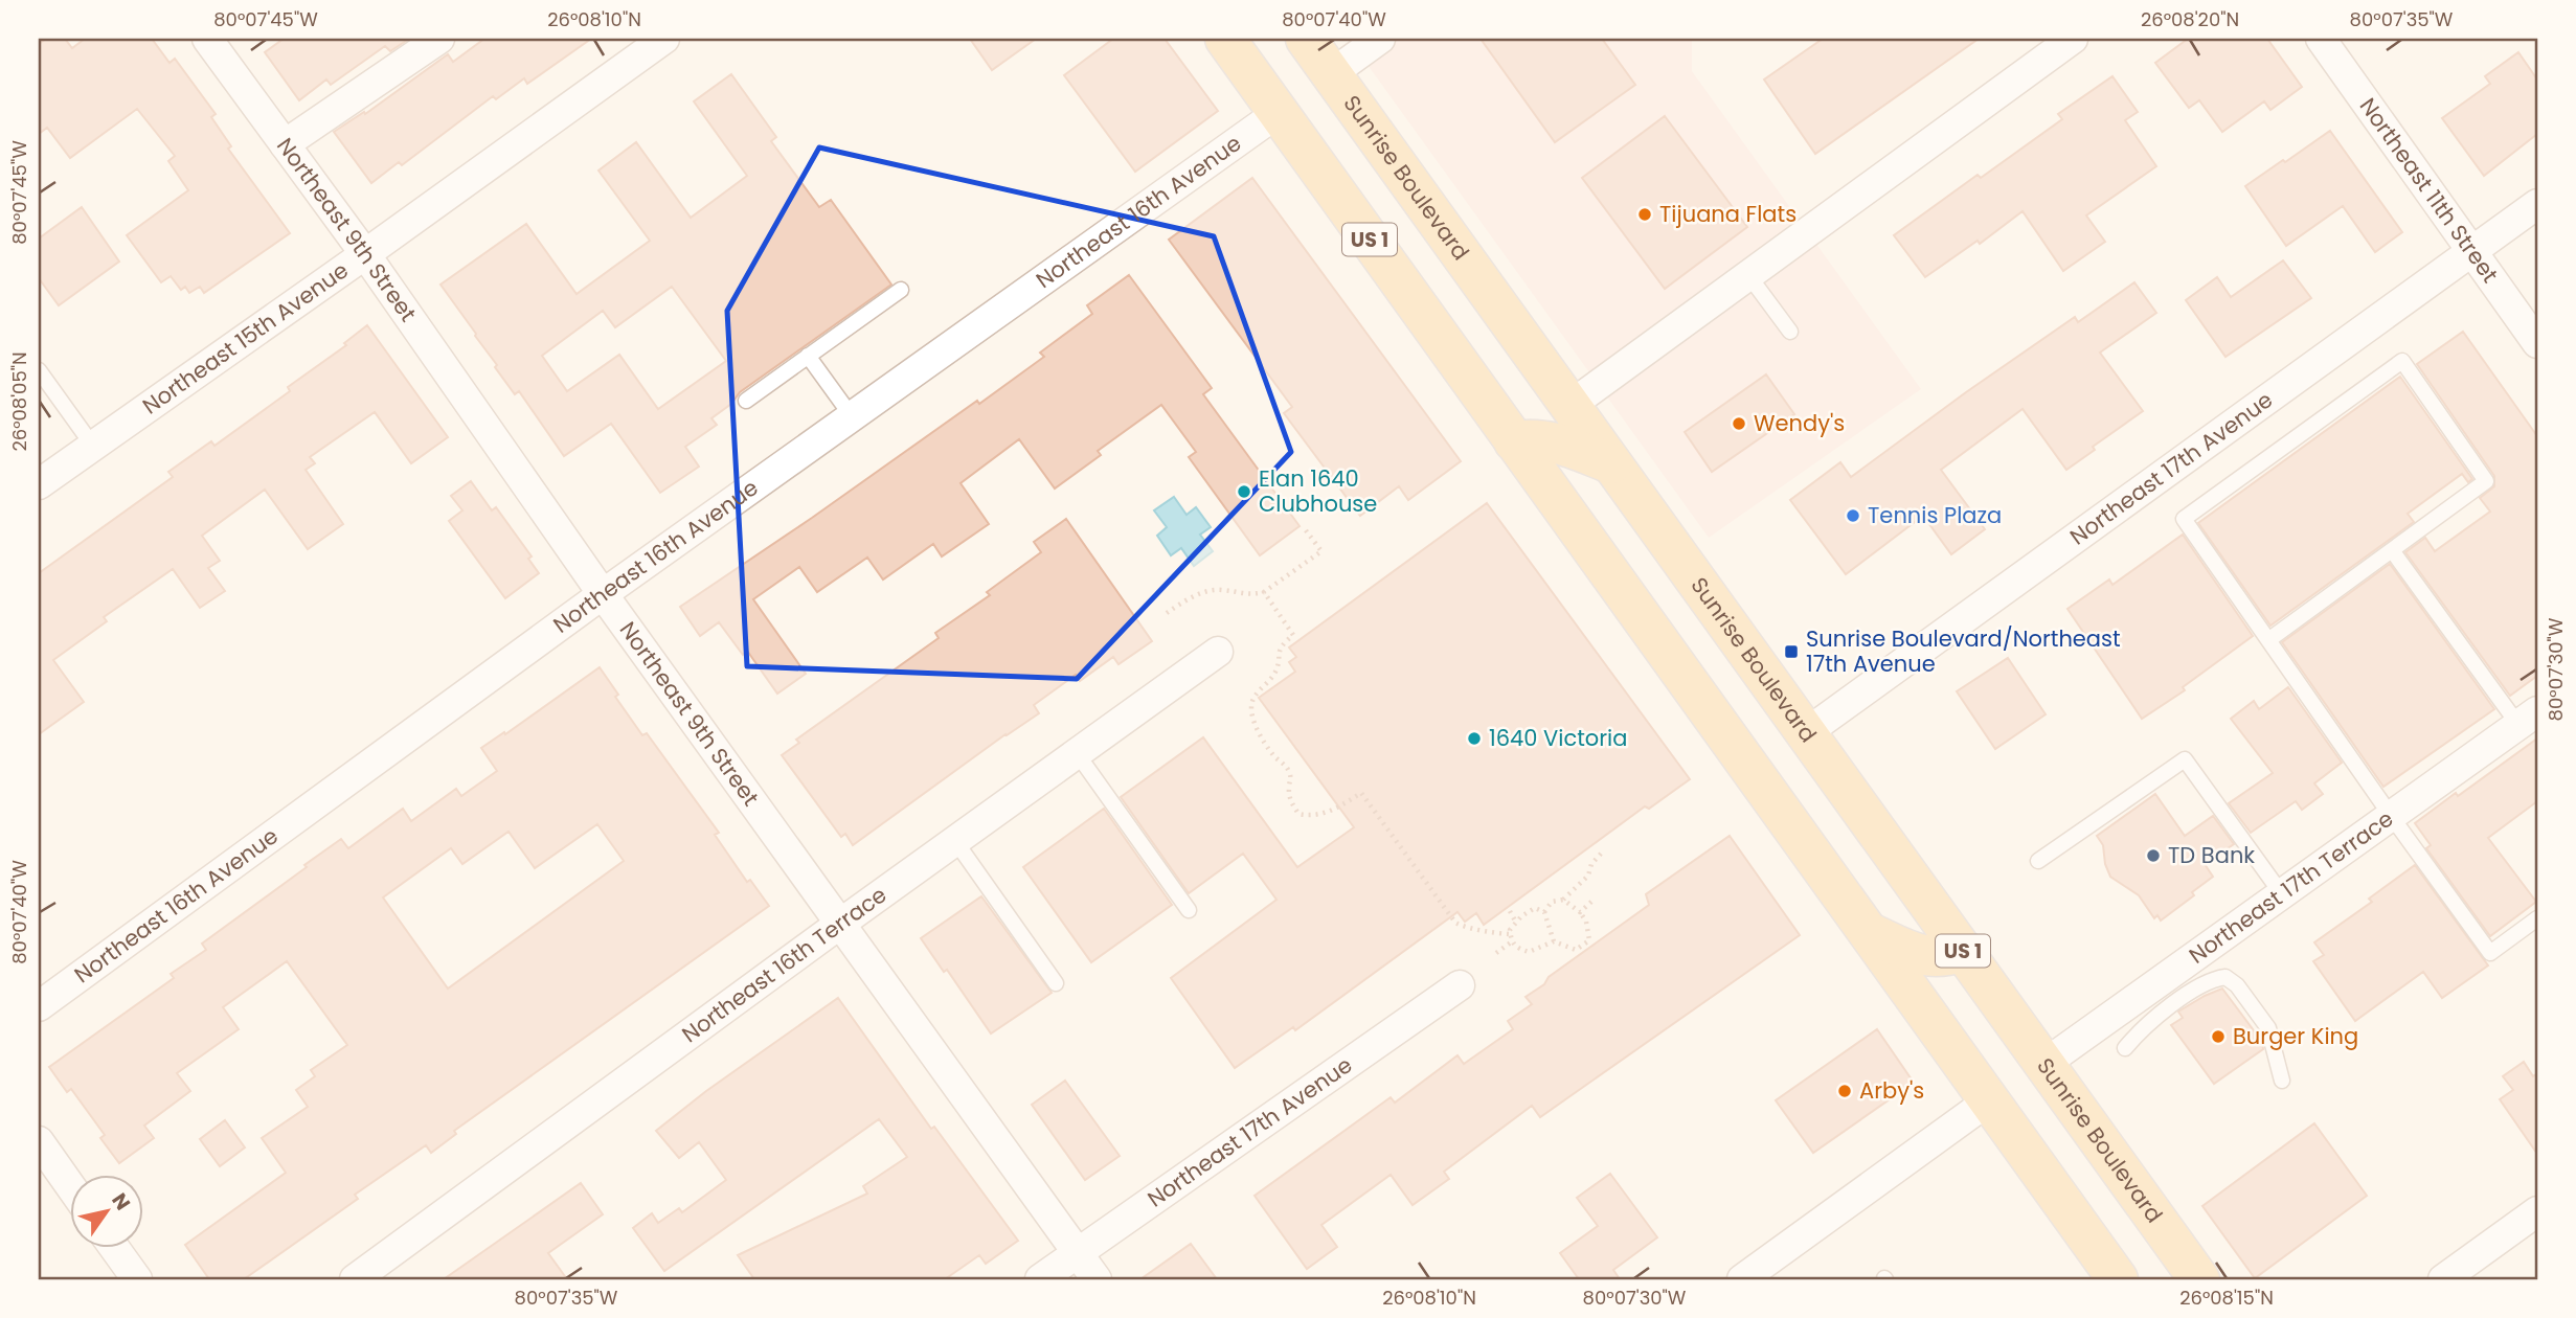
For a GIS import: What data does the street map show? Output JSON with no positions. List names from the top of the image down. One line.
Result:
{"streets":{"main road":["Sunrise Boulevard","US 1"],"street":["Northeast 11th Street","Northeast 16th Avenue","Northeast 9th Street","Northeast 15th Avenue","Northeast 17th Avenue","Northeast 17th Terrace","Northeast 16th Terrace"]},"crossings":[["Sunrise Boulevard","Northeast 17th Avenue"],["Sunrise Boulevard","Northeast 17th Terrace"],["Northeast 11th Street","Northeast 17th Avenue"],["Northeast 16th Avenue","Northeast 9th Street"],["Northeast 16th Avenue","US 1"],["Northeast 9th Street","Northeast 15th Avenue"],["Northeast 9th Street","Northeast 17th Avenue"],["Northeast 9th Street","Northeast 16th Terrace"]],"places":{"other":["Tijuana Flats","Wendy's","Elan 1640 Clubhouse","Tennis Plaza","1640 Victoria","TD Bank","Burger King","Arby's"],"transit":["Sunrise Boulevard/Northeast 17th Avenue"]},"north":"top right","coordinates":["80°07'45\"W","26°08'10\"N","80°07'40\"W","26°08'20\"N","80°07'35\"W","26°08'05\"N","80°07'30\"W","26°08'15\"N"]}
